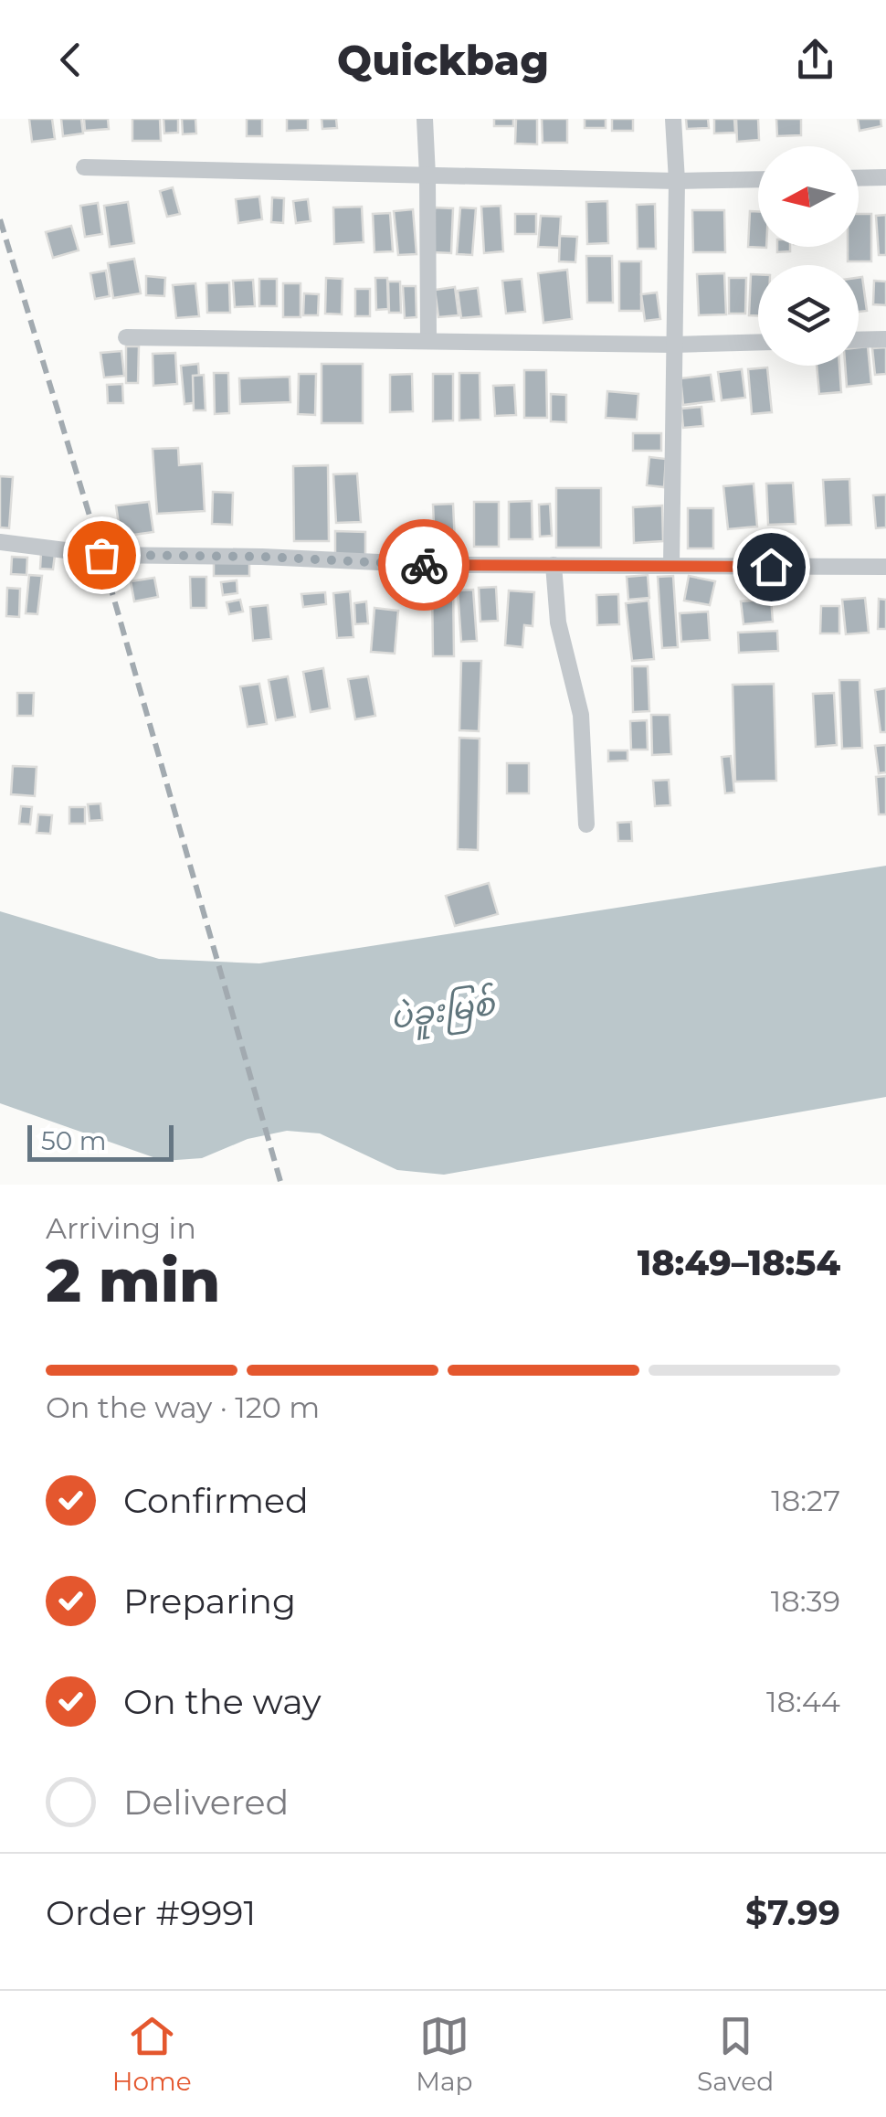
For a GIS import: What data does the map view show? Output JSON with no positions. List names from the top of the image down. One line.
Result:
{"water":["ပဲခူးမြစ်"],"scale_bar":"50 m","north":"left","page":{"header":"Quickbag","scale":"50 m","heading":["2 min","Arriving in","18:49–18:54"],"panel":["Order #9991","$7.99"],"bar":"On the way · 120 m","list":[["Confirmed","18:27"],["Preparing","18:39"],["On the way","18:44"],"Delivered"],"tabs":["Home","Map","Saved"]}}
